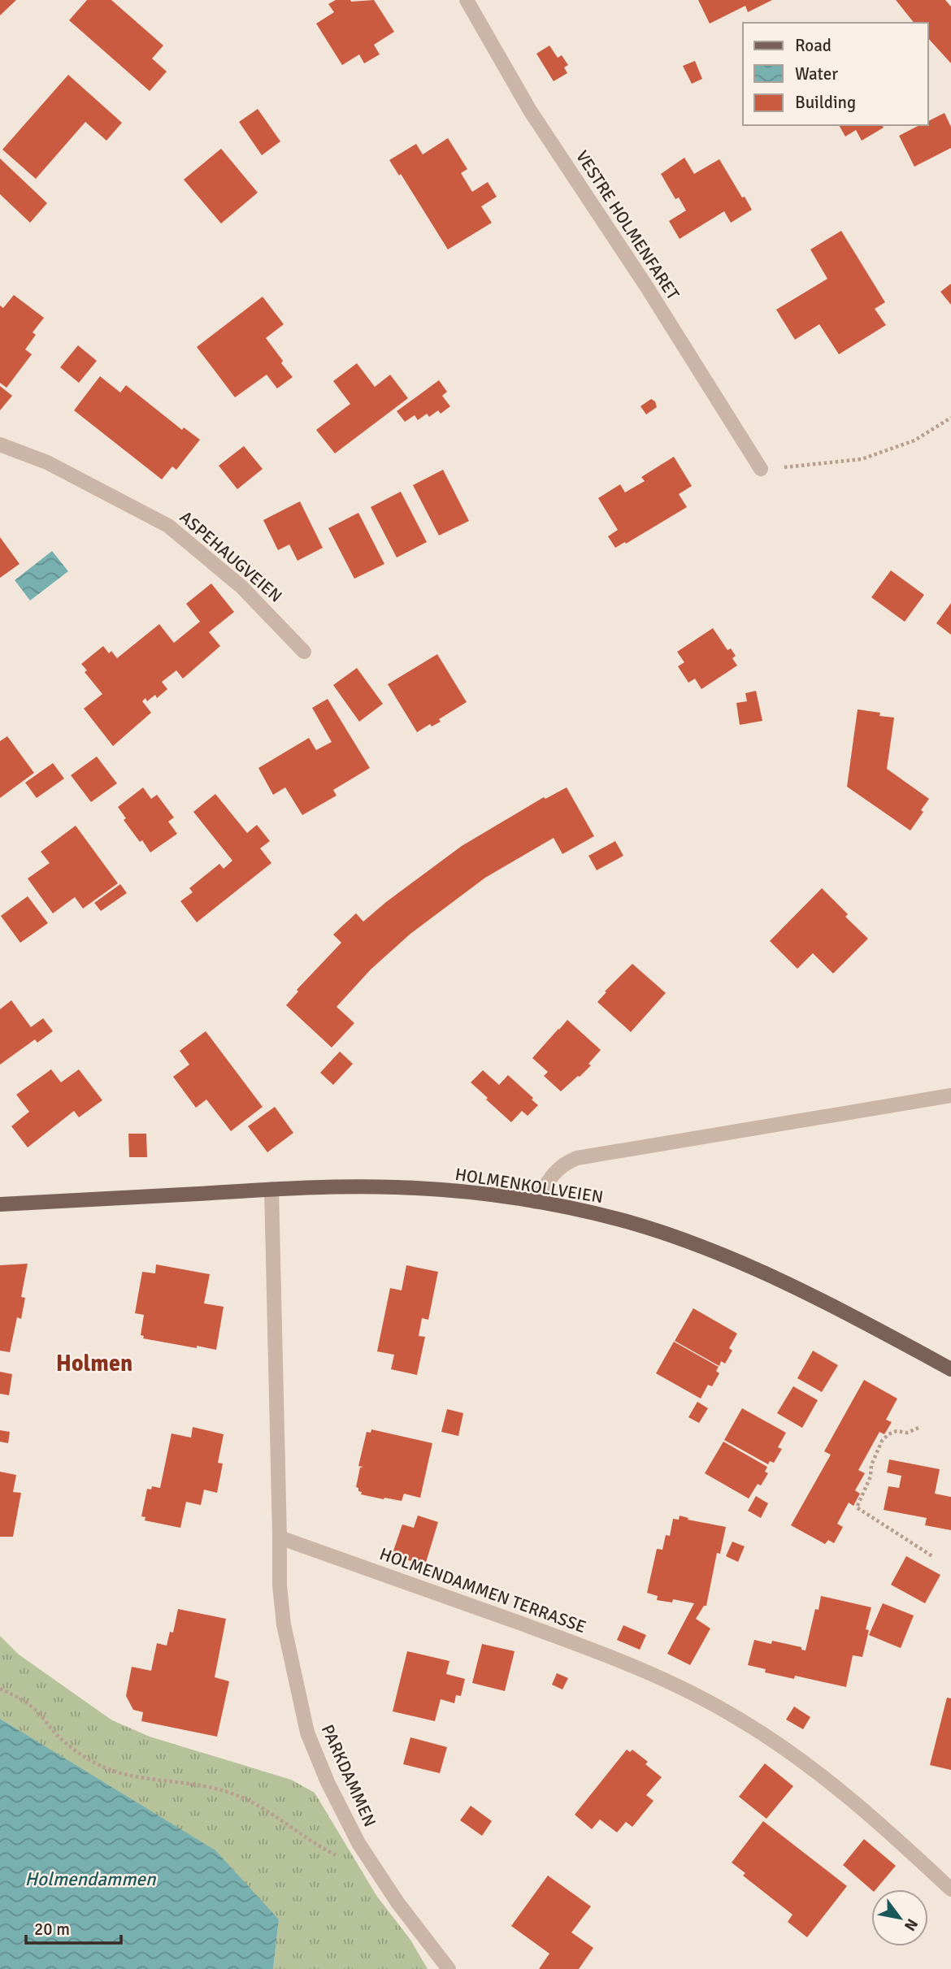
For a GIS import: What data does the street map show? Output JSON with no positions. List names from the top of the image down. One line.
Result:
{"streets":{"main road":["HOLMENKOLLVEIEN"],"street":["VESTRE HOLMENFARET","ASPEHAUGVEIEN","HOLMENDAMMEN TERRASSE","PARKDAMMEN"]},"crossings":[["HOLMENDAMMEN TERRASSE","PARKDAMMEN"]],"districts":["Holmen"],"water":["Holmendammen"],"legend":["Road","Water","Building"],"scale_bar":"20 m","north":"bottom right"}
